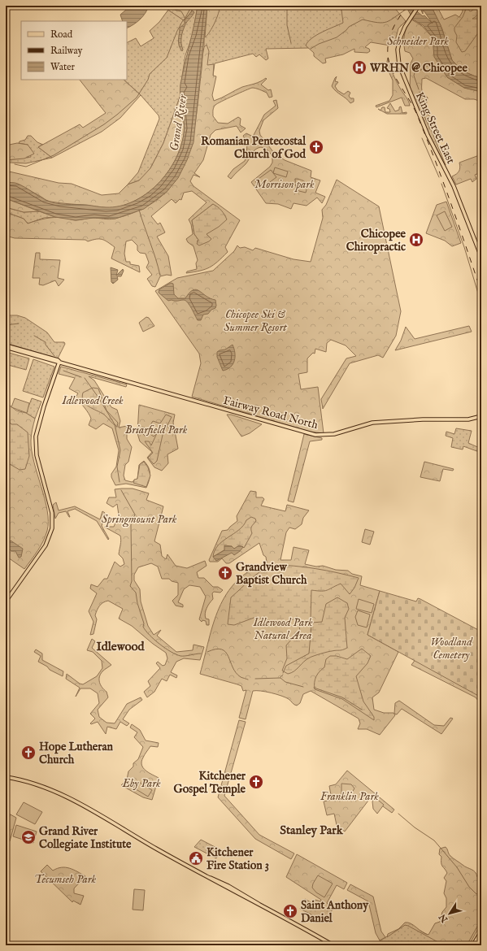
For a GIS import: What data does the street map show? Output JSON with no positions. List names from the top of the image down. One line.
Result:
{"streets":{"main road":["King Street East","Fairway Road North"]},"districts":["Idlewood","Stanley Park"],"water":["Grand River"],"parks":["Schneider Park","Morrison park","Chicopee Ski & Summer Resort","Idlewood Creek","Briarfield Park","Springmount Park","Idlewood Park Natural Area","Woodland Cemetery","Eby Park","Franklin Park","Tecumseh Park"],"places":{"hospital":["WRHN @ Chicopee","Chicopee Chiropractic"],"church":["Romanian Pentecostal Church of God","Grandview Baptist Church","Hope Lutheran Church","Kitchener Gospel Temple","Saint Anthony Daniel"],"school or university":["Grand River Collegiate Institute"],"public building":["Kitchener Fire Station 3"]},"legend":["Road","Railway","Water"],"north":"bottom left"}
